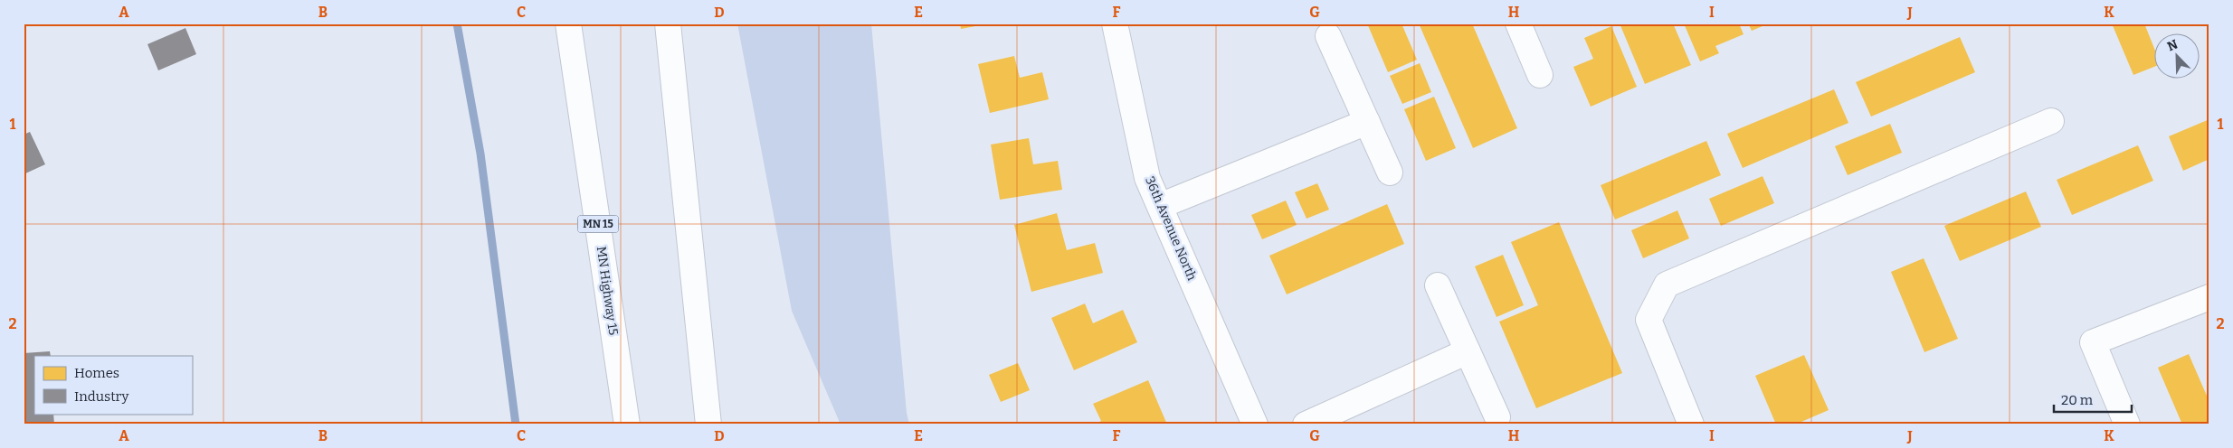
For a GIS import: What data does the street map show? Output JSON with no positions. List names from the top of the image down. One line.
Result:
{"streets":{"main road":["MN 15","36th Avenue North","MN Highway 15"]},"legend":["Homes","Industry"],"scale_bar":"20 m","north":"top left","grid":{"columns":["A","B","C","D","E","F","G","H","I","J","K"],"rows":["1","2"]}}
